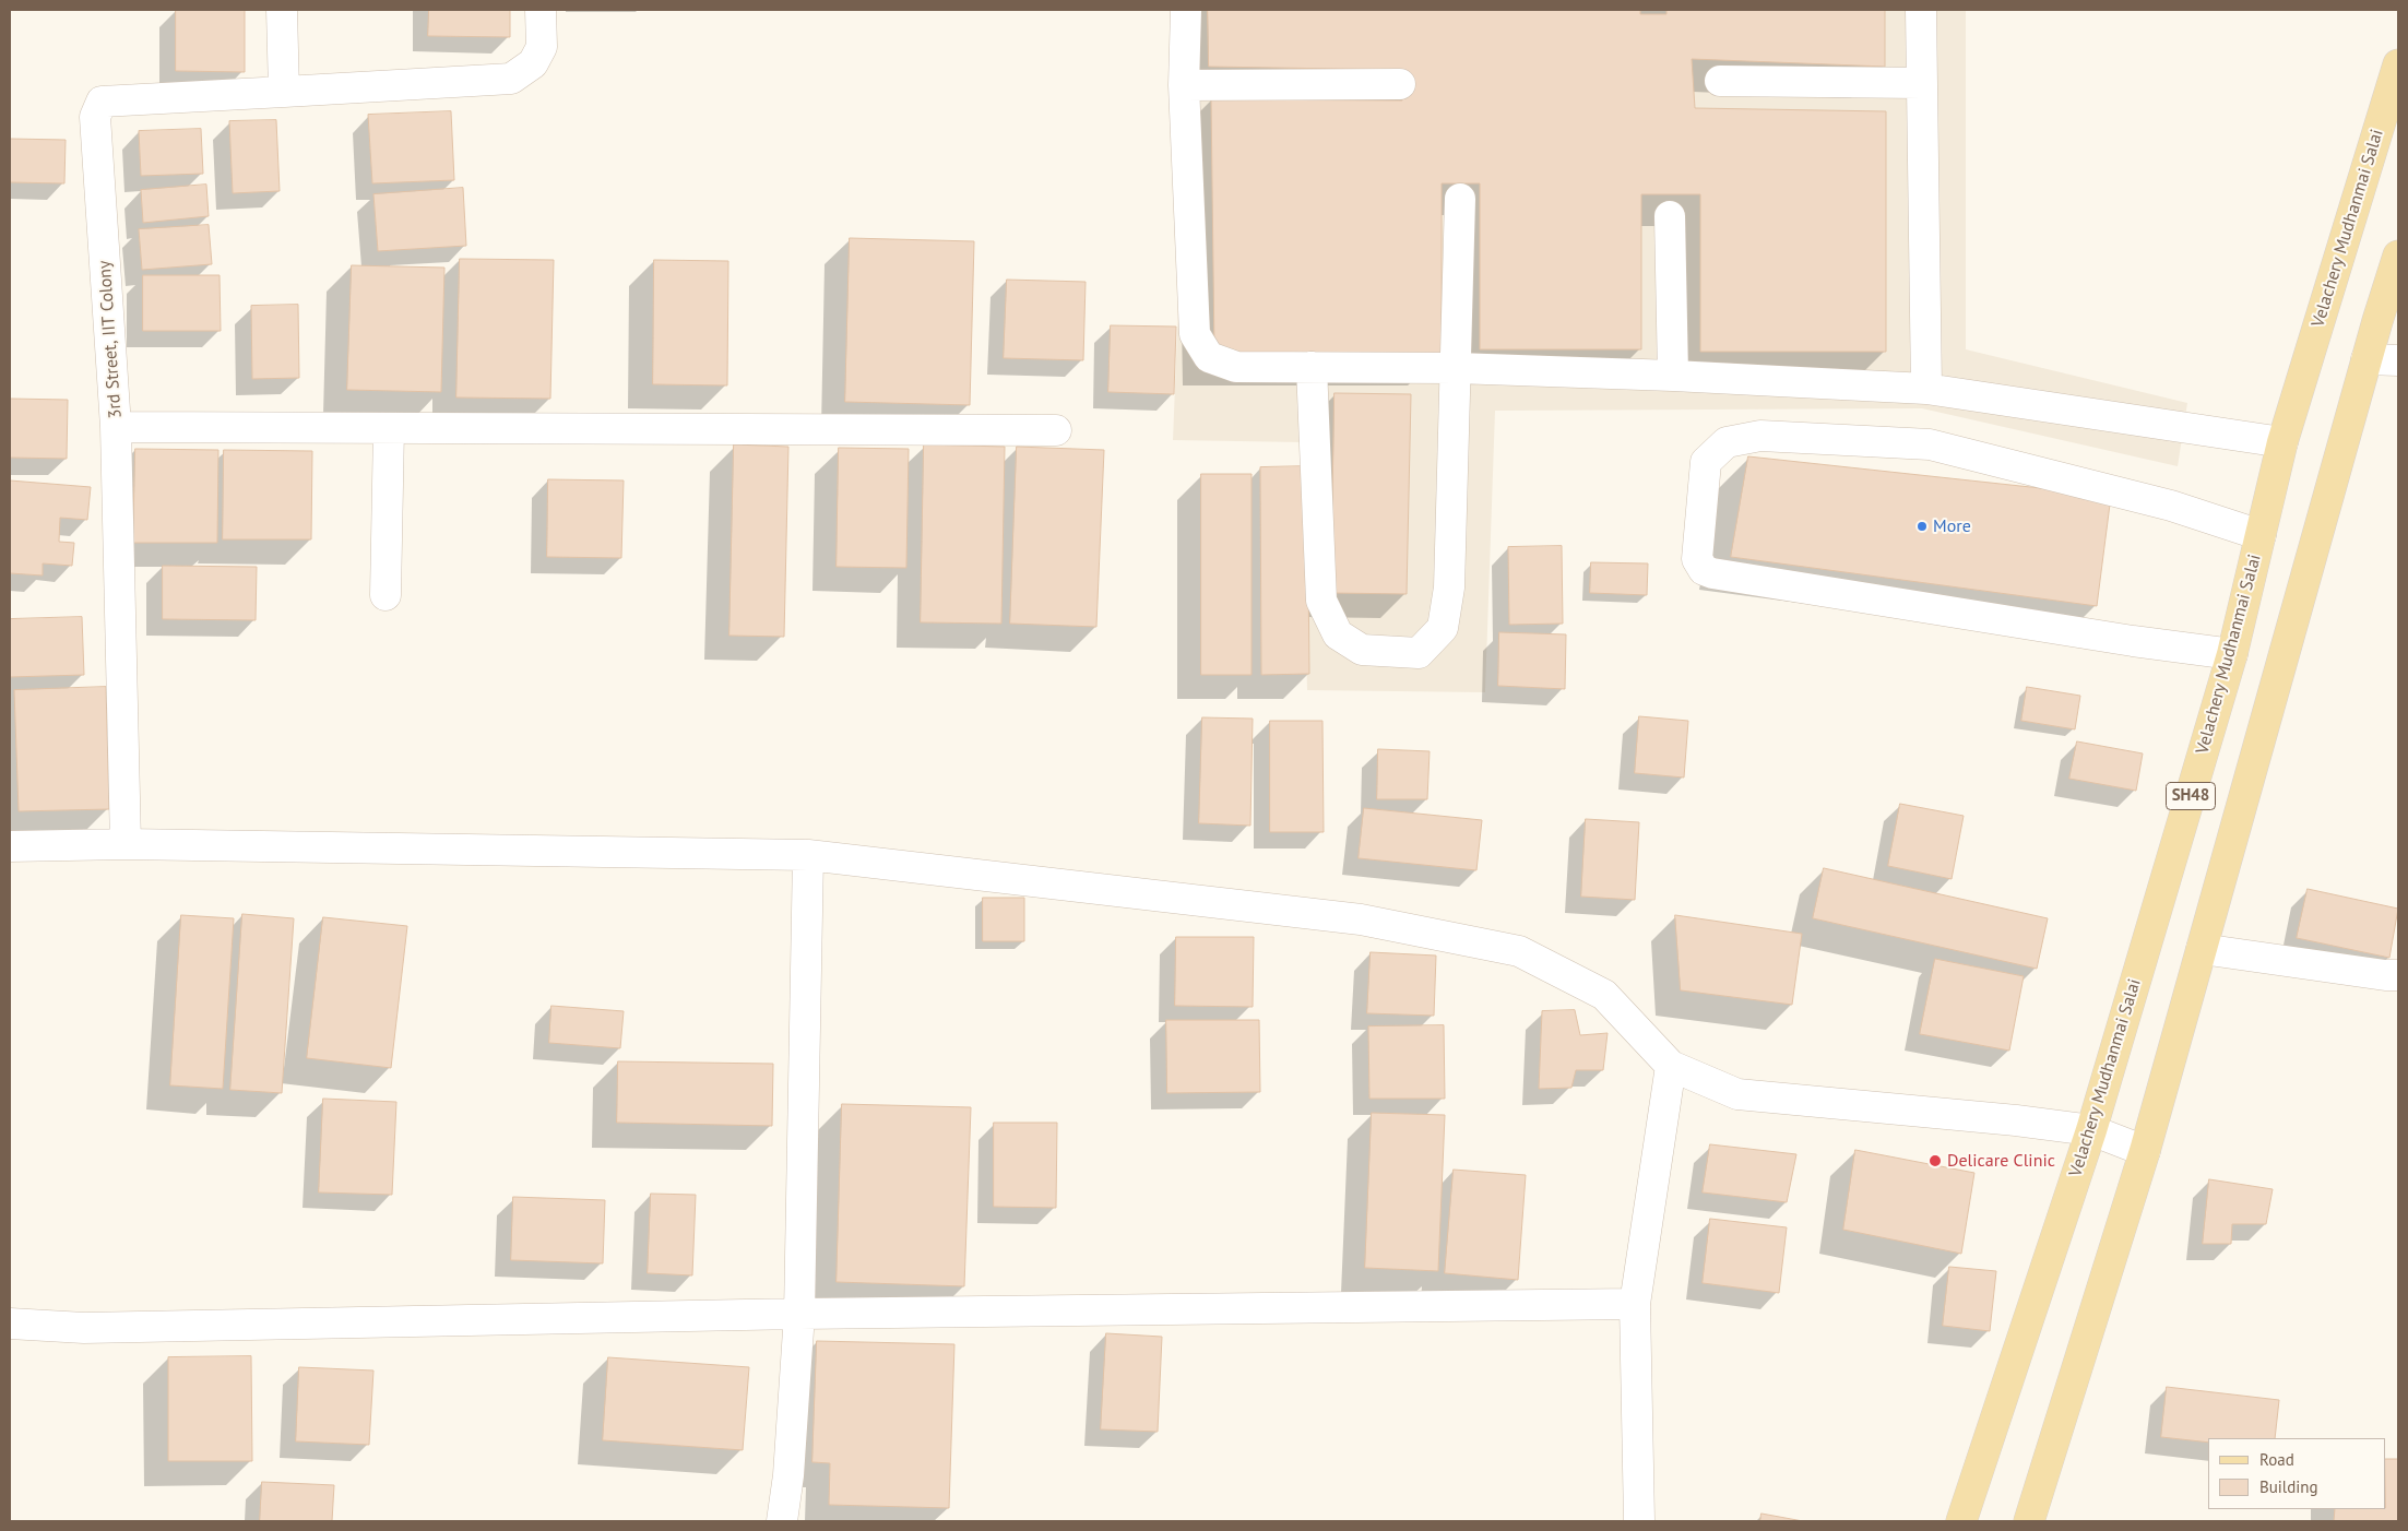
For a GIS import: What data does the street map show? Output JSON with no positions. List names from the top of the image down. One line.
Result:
{"streets":{"main road":["Velachery Mudhanmai Salai","SH48"],"street":["3rd Street, IIT Colony"]},"places":["More","Delicare Clinic"],"legend":["Road","Building"]}
